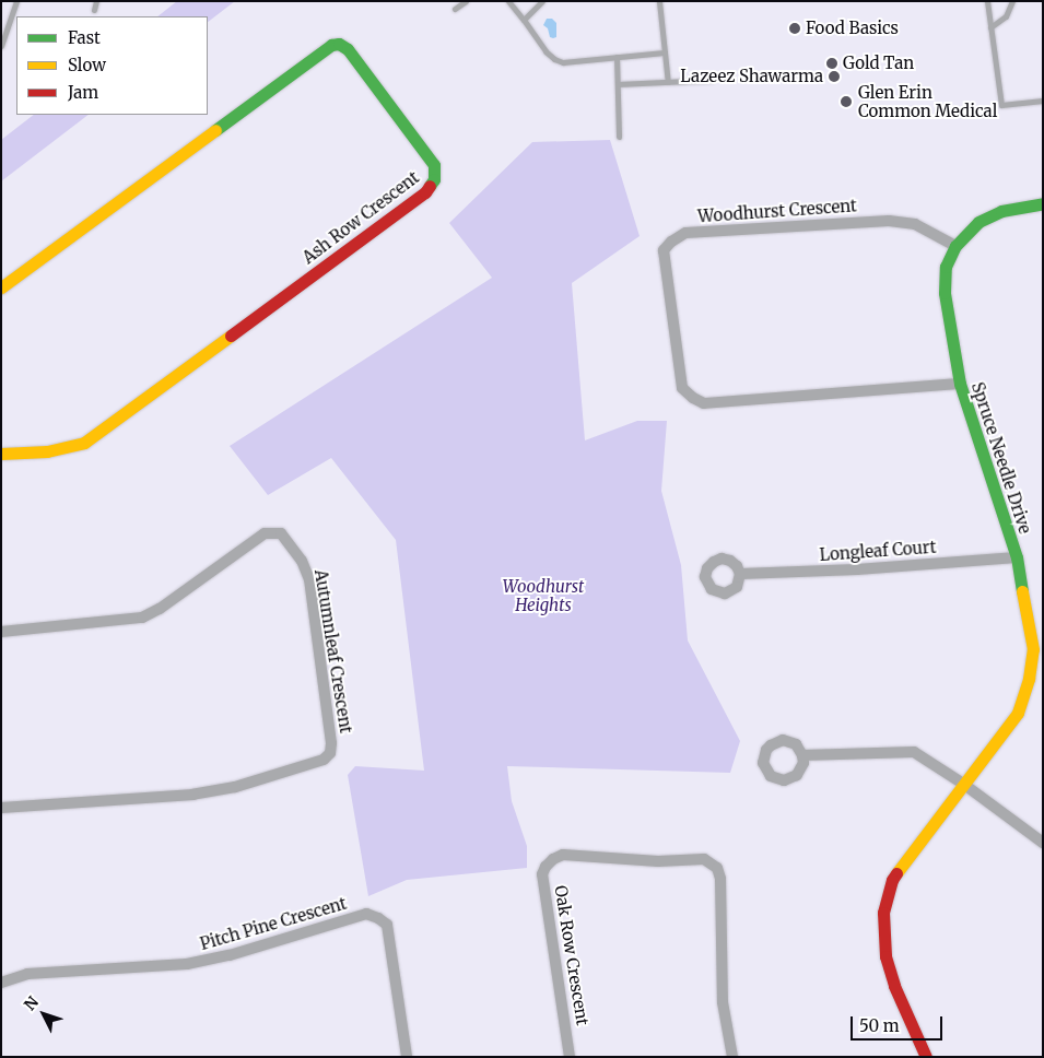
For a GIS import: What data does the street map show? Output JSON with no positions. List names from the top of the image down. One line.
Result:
{"streets":{"street":["Woodhurst Crescent","Ash Row Crescent","Spruce Needle Drive","Longleaf Court","Autumnleaf Crescent","Pitch Pine Crescent","Oak Row Crescent"]},"crossings":[["Woodhurst Crescent","Spruce Needle Drive"],["Spruce Needle Drive","Longleaf Court"]],"parks":["Woodhurst Heights"],"places":["Food Basics","Gold Tan","Lazeez Shawarma","Glen Erin Common Medical"],"legend":["Fast","Slow","Jam"],"scale_bar":"50 m","north":"top left"}
